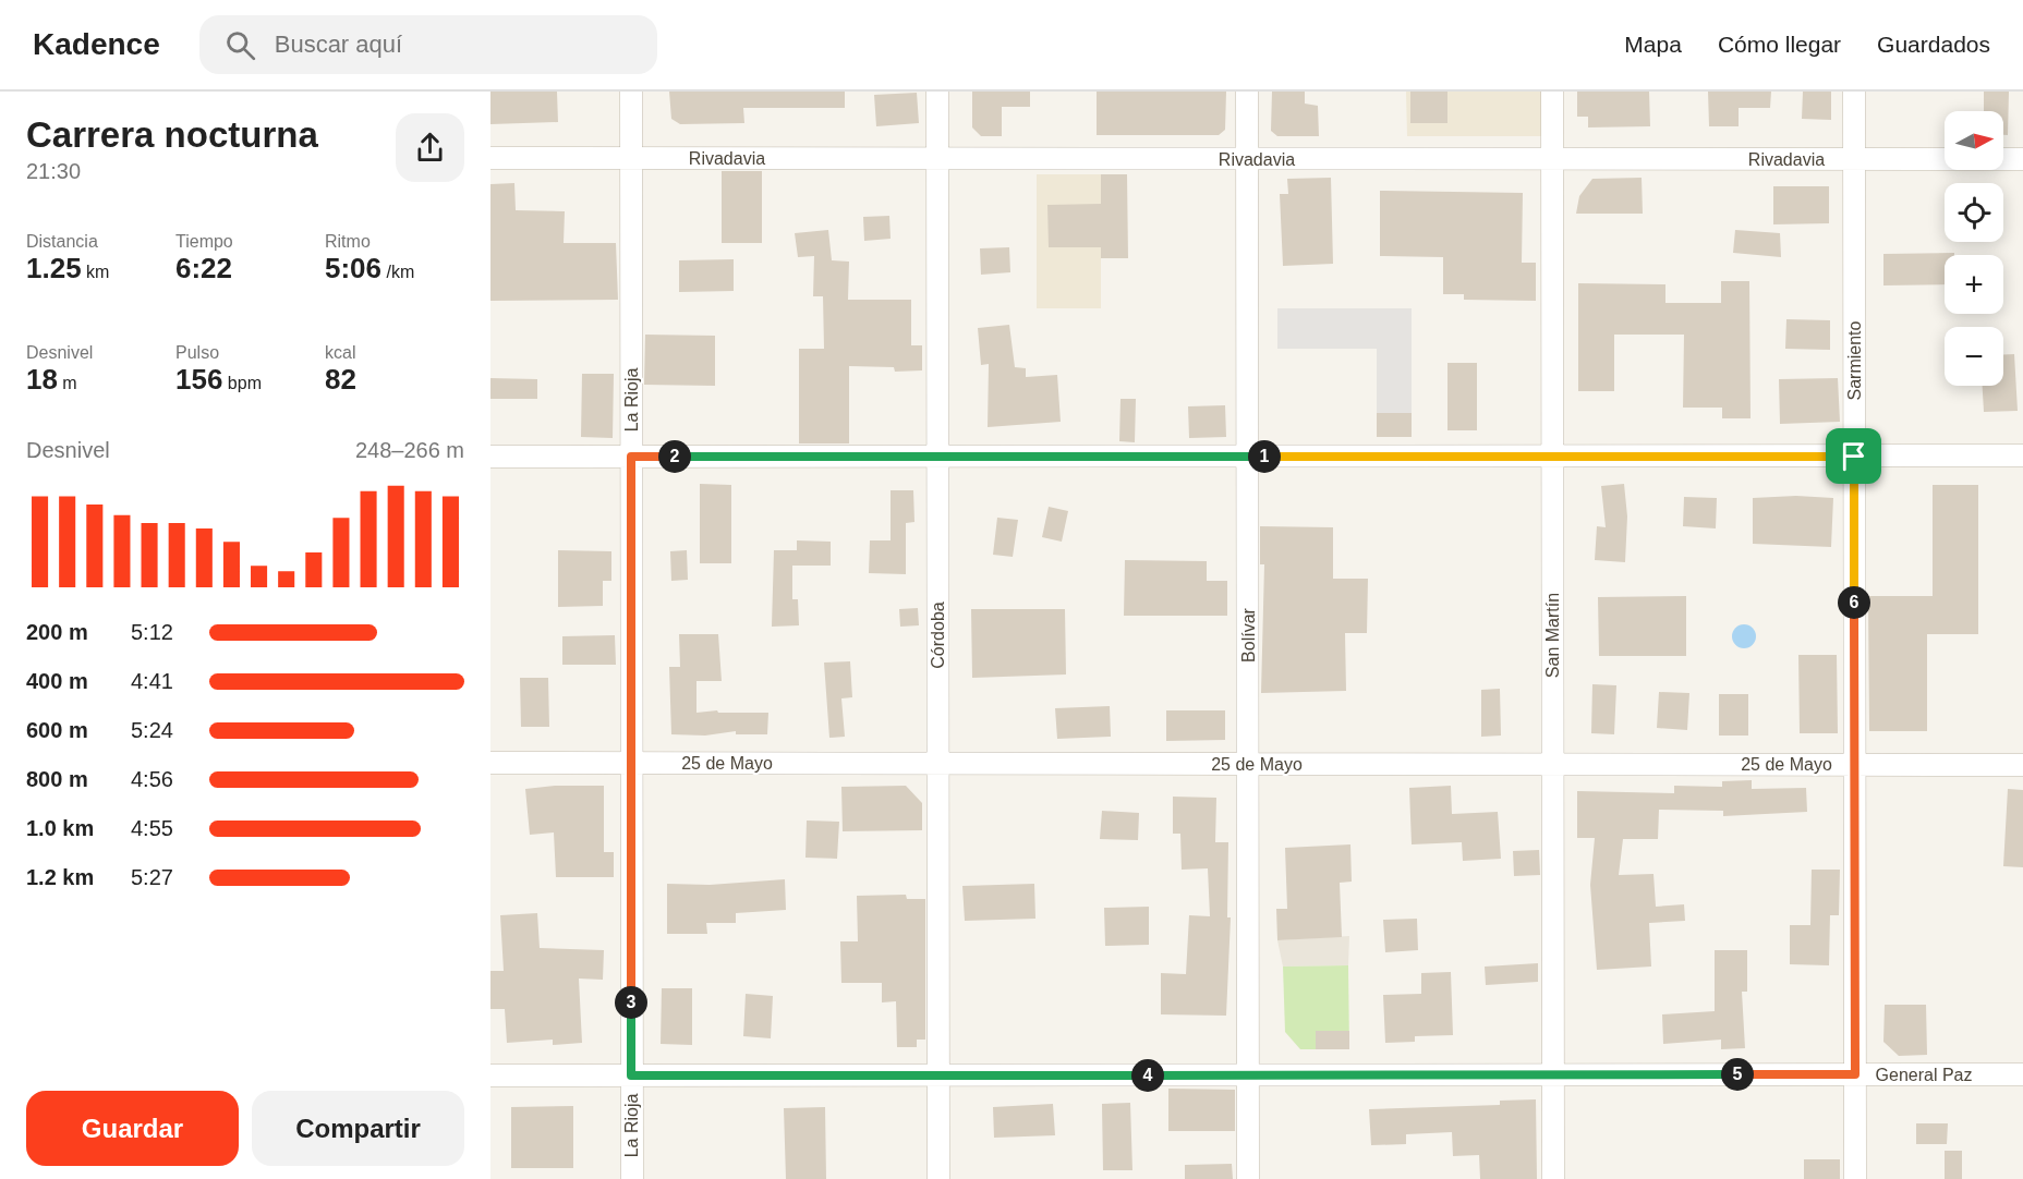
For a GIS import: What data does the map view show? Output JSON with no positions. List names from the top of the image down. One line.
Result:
{"streets":{"street":["Rivadavia","Sarmiento","La Rioja","Córdoba","Bolívar","San Martín","25 de Mayo","General Paz"]},"crossings":[["Rivadavia","Sarmiento"],["Rivadavia","La Rioja"],["Rivadavia","Córdoba"],["Rivadavia","Bolívar"],["Rivadavia","San Martín"],["Sarmiento","25 de Mayo"],["Sarmiento","General Paz"],["La Rioja","25 de Mayo"],["La Rioja","General Paz"],["Córdoba","25 de Mayo"],["Córdoba","General Paz"],["Bolívar","25 de Mayo"],["Bolívar","General Paz"],["San Martín","25 de Mayo"],["San Martín","General Paz"]],"north":"right","page":{"header":"Kadence","search":"Buscar aquí","nav":["Mapa","Cómo llegar","Guardados"],"heading":["Carrera nocturna","21:30"],"map_buttons":["+","−"],"stats":[["Distancia","1.25 km"],["Tiempo","6:22"],["Ritmo","5:06 /km"],["Desnivel","18 m"],["Pulso","156 bpm"],["kcal","82"]],"chart":["Desnivel","248–266 m"],"pins":["1","2","6","3","5","4"],"list":[{"name":"200 m","note":"5:12"},{"name":"400 m","note":"4:41"},{"name":"600 m","note":"5:24"},{"name":"800 m","note":"4:56"},{"name":"1.0 km","note":"4:55"},{"name":"1.2 km","note":"5:27"}],"buttons":["Guardar","Compartir"]}}
